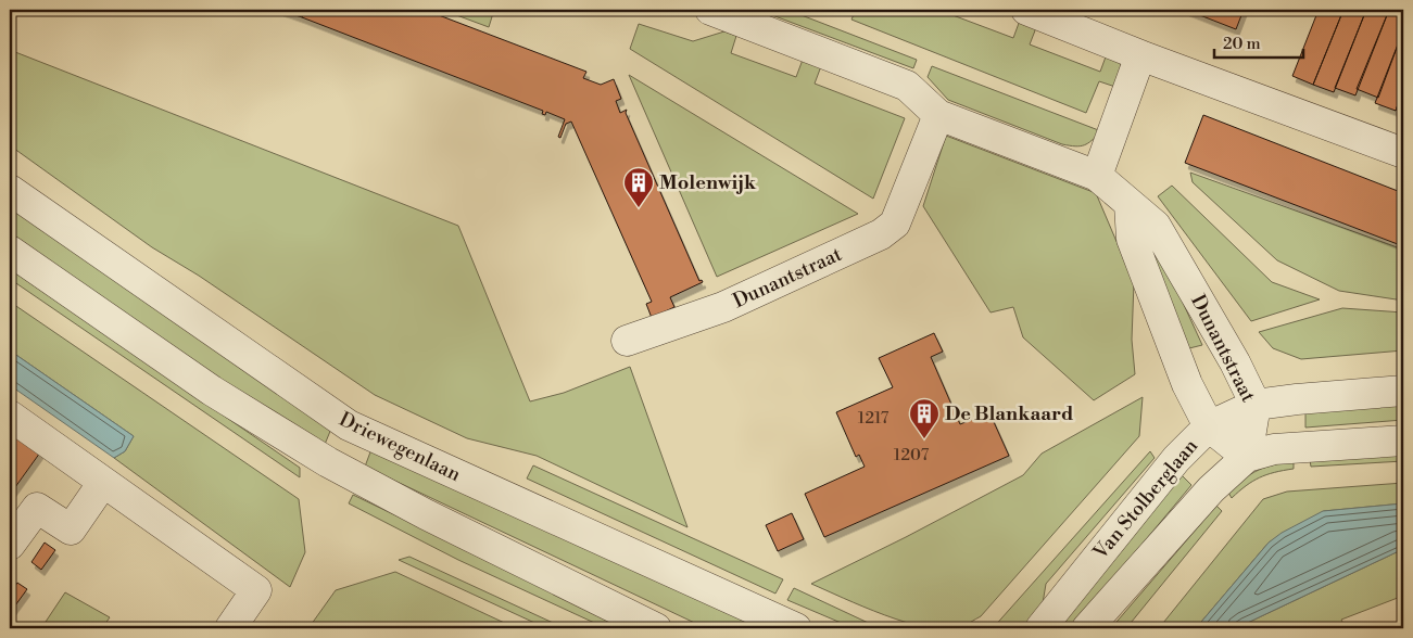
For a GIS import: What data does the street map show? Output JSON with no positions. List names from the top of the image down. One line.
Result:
{"streets":{"street":["Dunantstraat","Driewegenlaan","Van Stolberglaan"]},"crossings":[["Dunantstraat","Van Stolberglaan"]],"places":{"building":["Molenwijk","De Blankaard"]},"house_numbers":["1217","1207"],"scale_bar":"20 m"}
